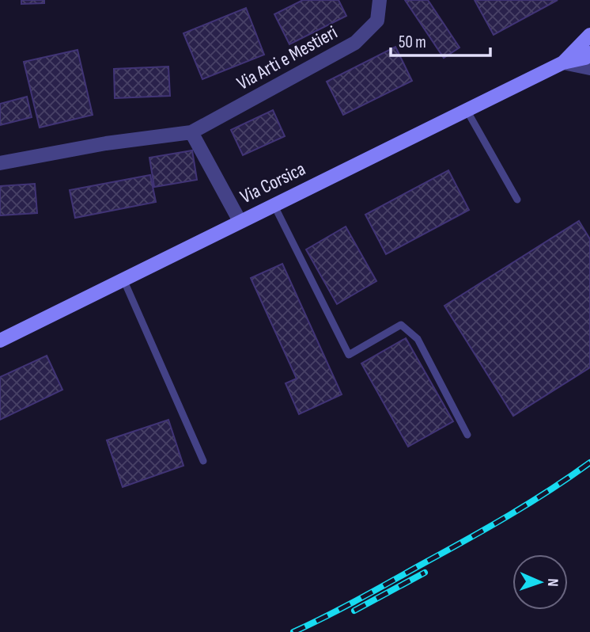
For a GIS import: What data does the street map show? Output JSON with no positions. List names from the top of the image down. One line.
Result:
{"streets":{"main road":["Via Corsica"],"street":["Via Arti e Mestieri"]},"scale_bar":"50 m","north":"right"}
